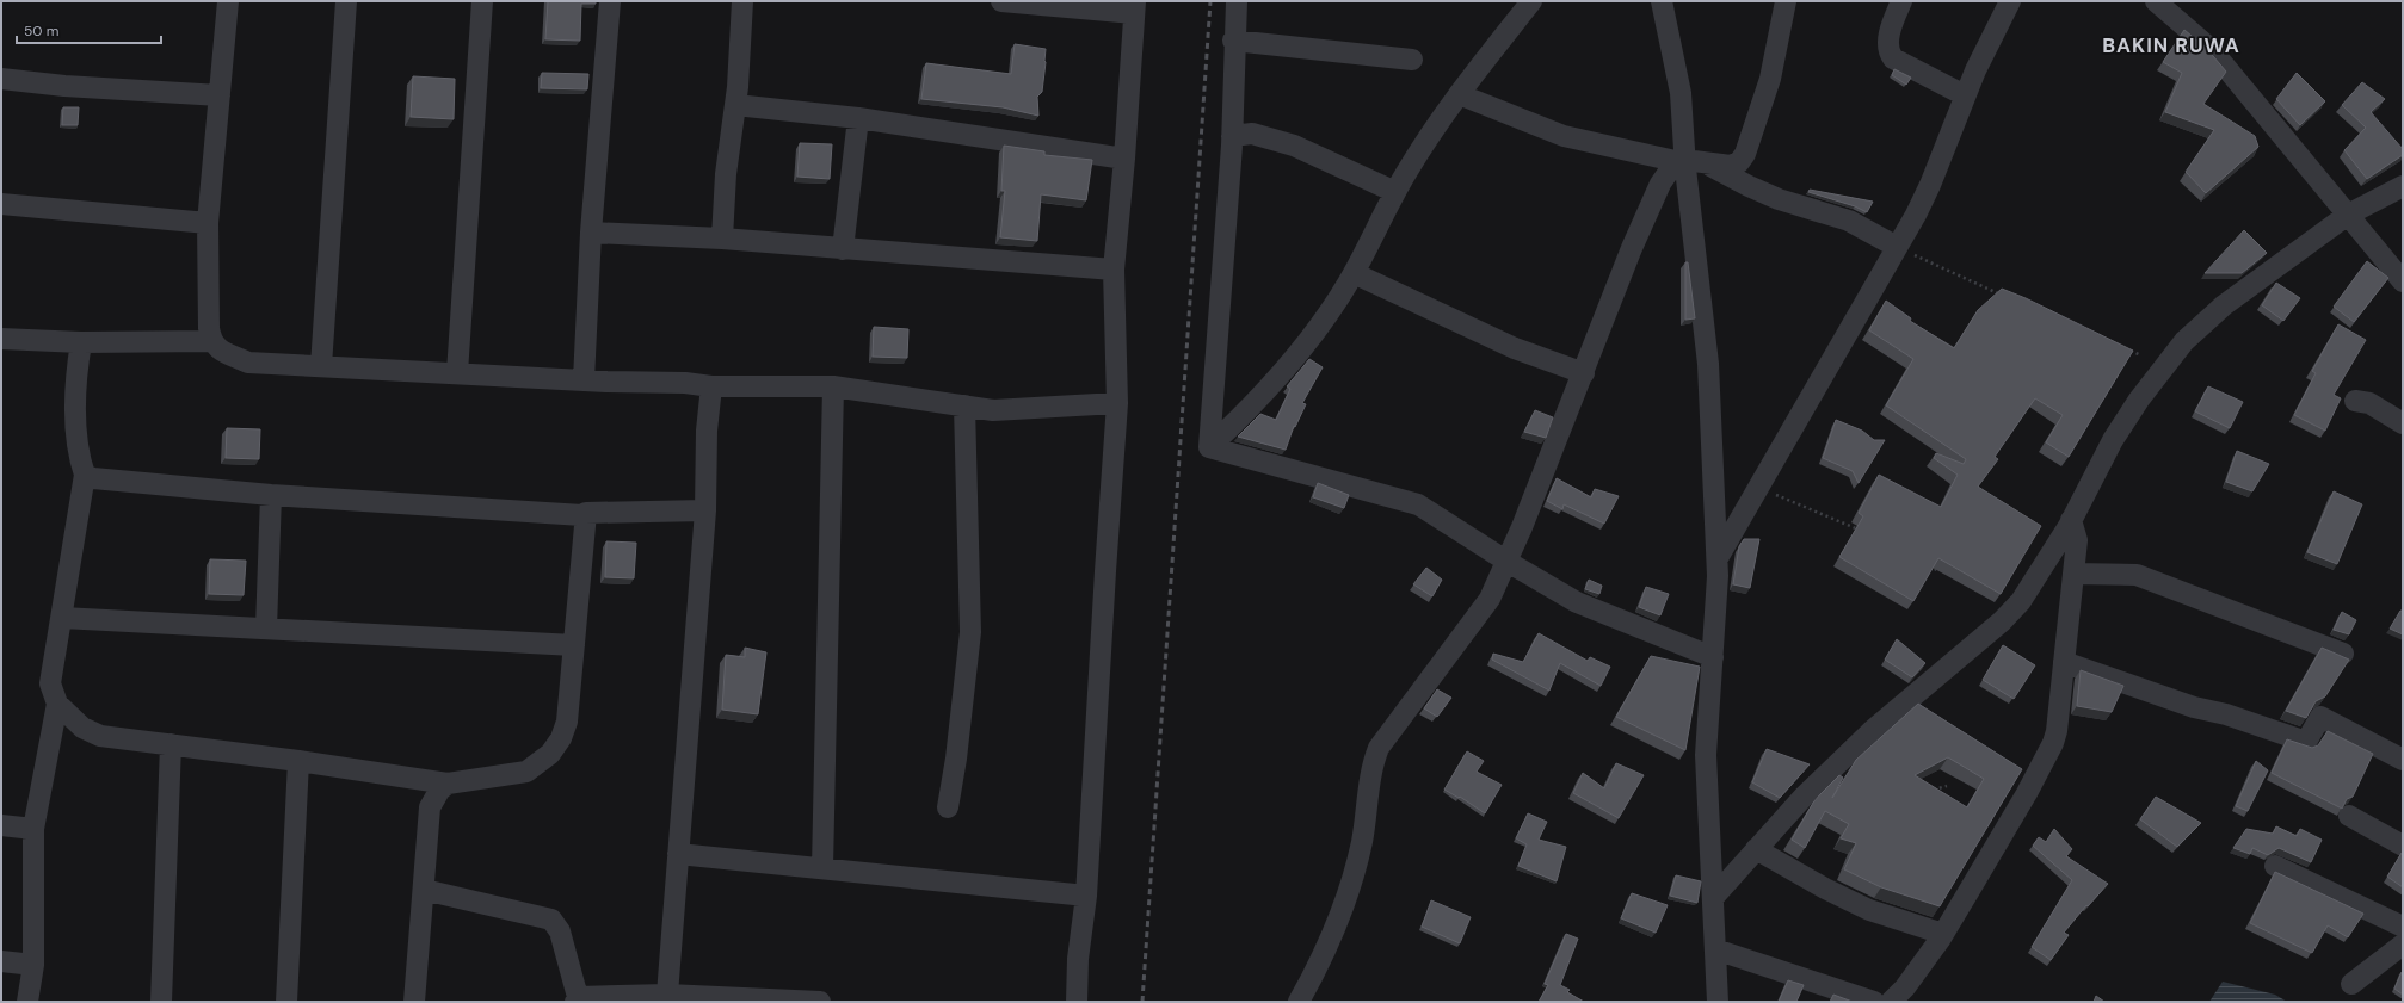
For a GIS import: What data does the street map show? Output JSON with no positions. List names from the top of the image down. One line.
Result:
{"districts":["BAKIN RUWA"],"scale_bar":"50 m"}
